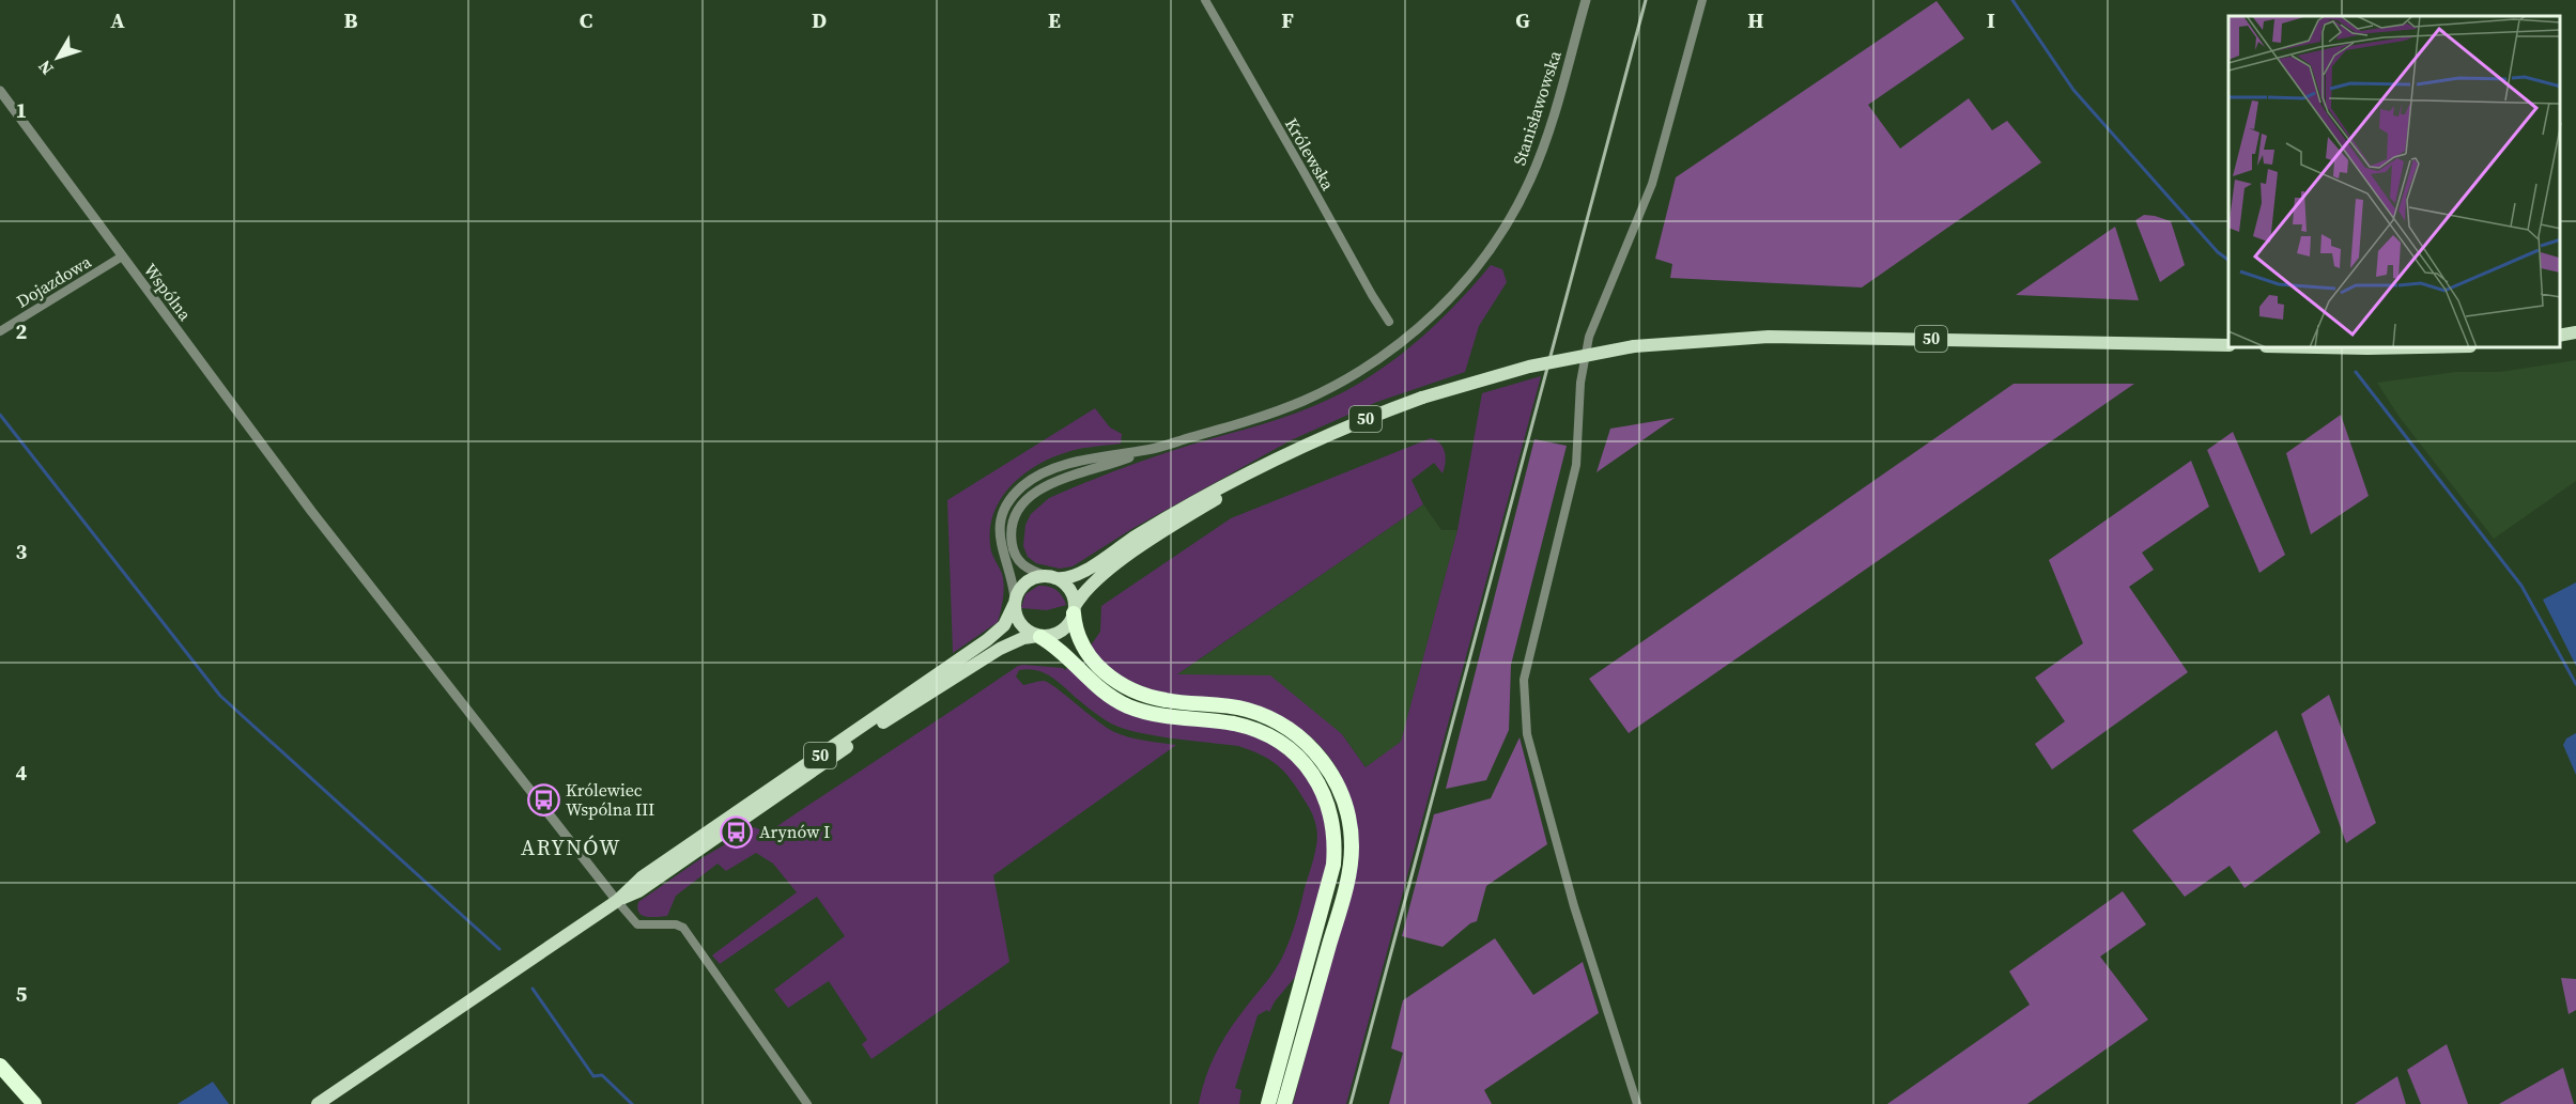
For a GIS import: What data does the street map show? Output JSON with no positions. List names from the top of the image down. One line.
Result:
{"streets":{"main road":["50"],"street":["Stanisławowska","Królewska","Dojazdowa","Wspólna"]},"crossings":[["Dojazdowa","Wspólna"],["Wspólna","50"]],"districts":["ARYNÓW"],"places":{"bus stop":["Królewiec Wspólna III","Arynów I"]},"north":"bottom left","grid":{"columns":["A","B","C","D","E","F","G","H","I"],"rows":["1","2","3","4","5"]}}
